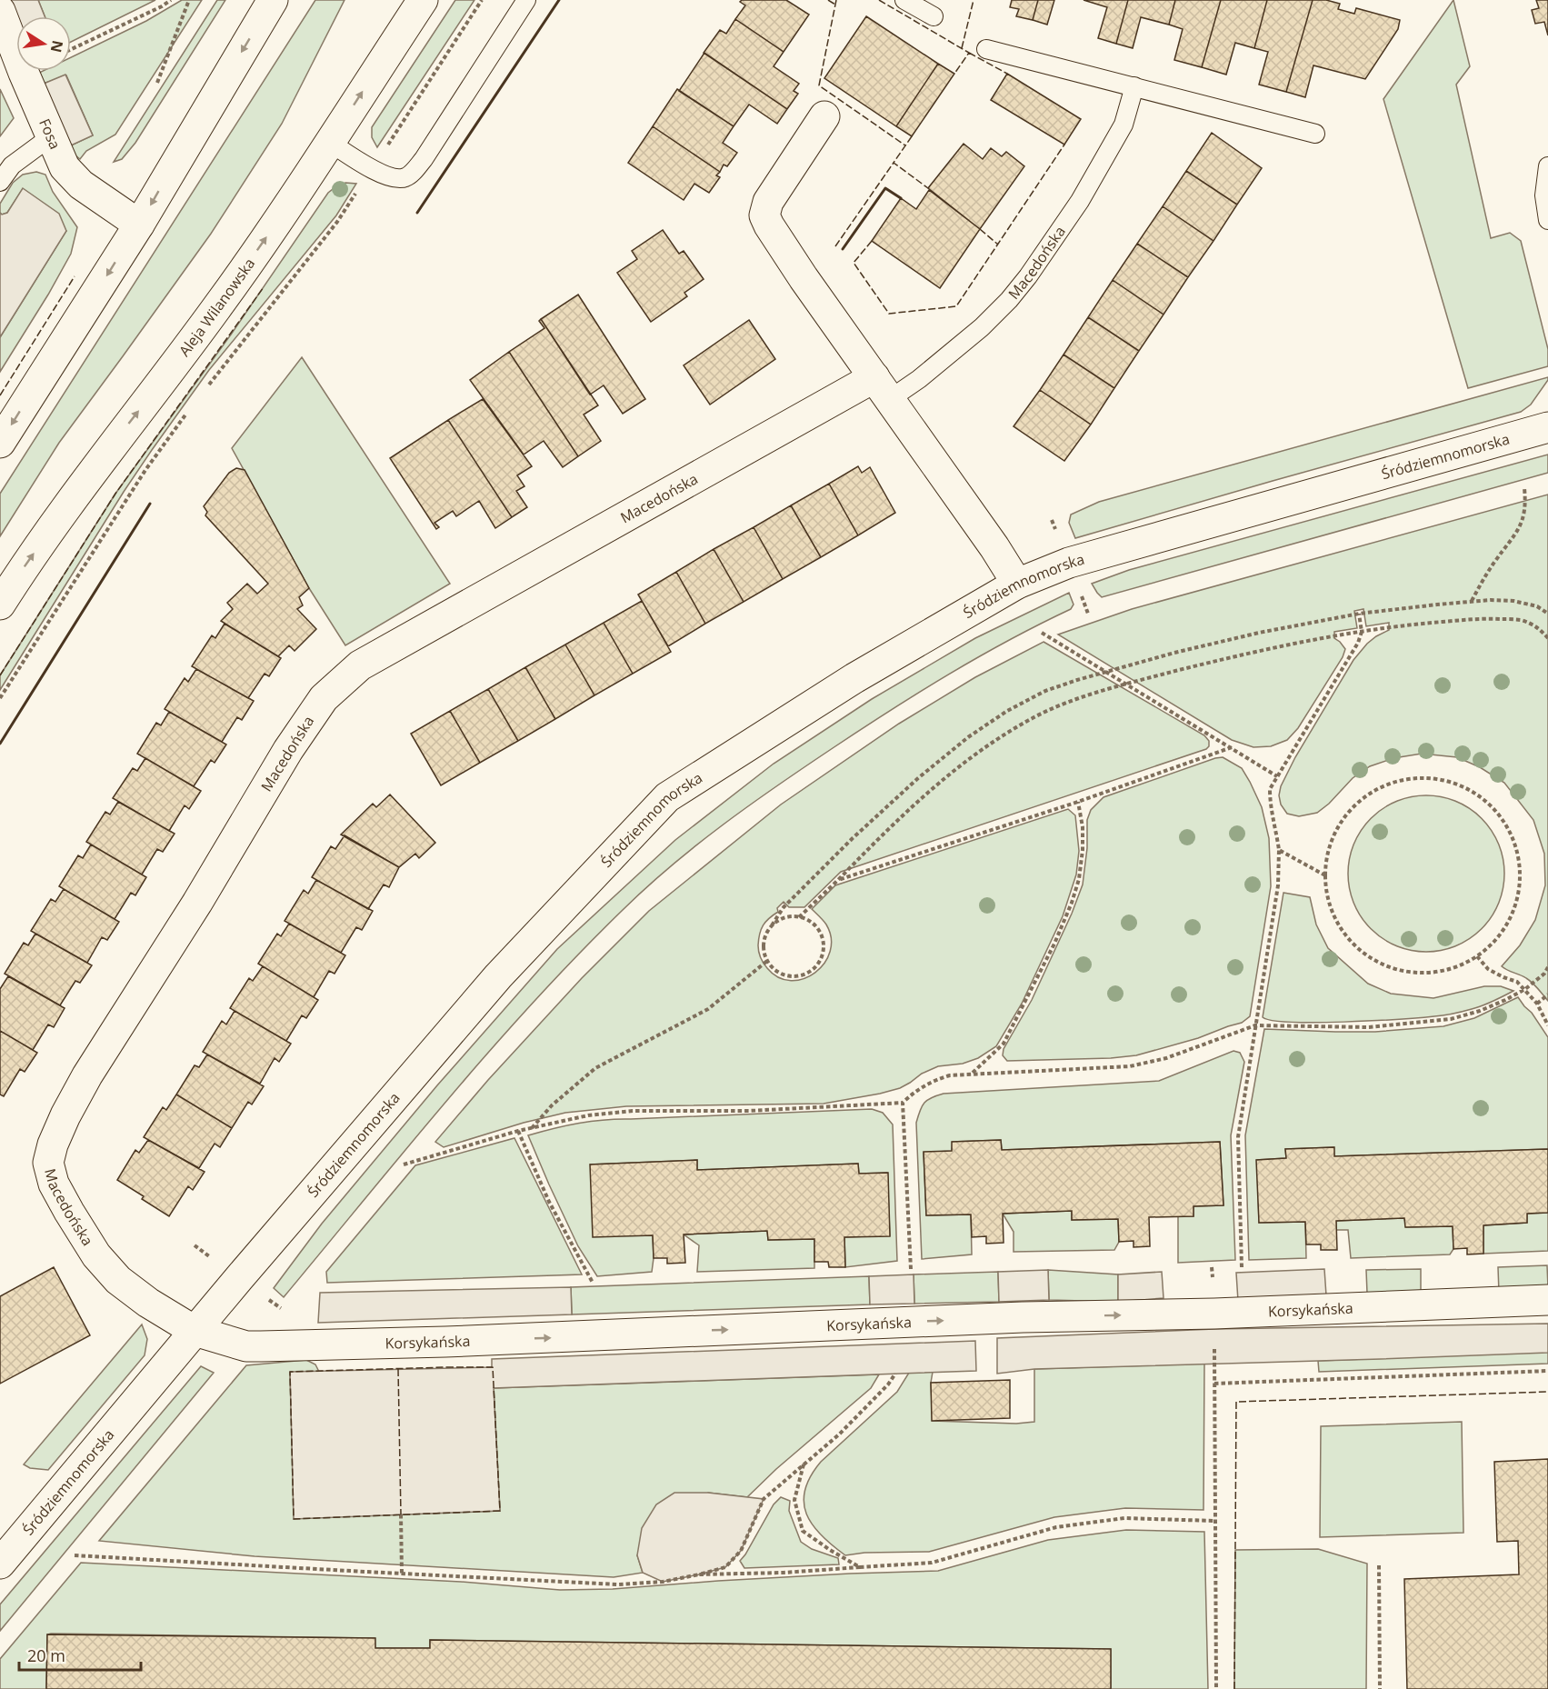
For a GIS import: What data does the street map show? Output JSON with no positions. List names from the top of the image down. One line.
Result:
{"streets":{"street":["Fosa","Macedońska","Aleja Wilanowska","Śródziemnomorska","Korsykańska"]},"crossings":[["Macedońska","Śródziemnomorska"],["Macedońska","Korsykańska"],["Śródziemnomorska","Korsykańska"]],"one_way":["Korsykańska"],"scale_bar":"20 m","north":"right"}
